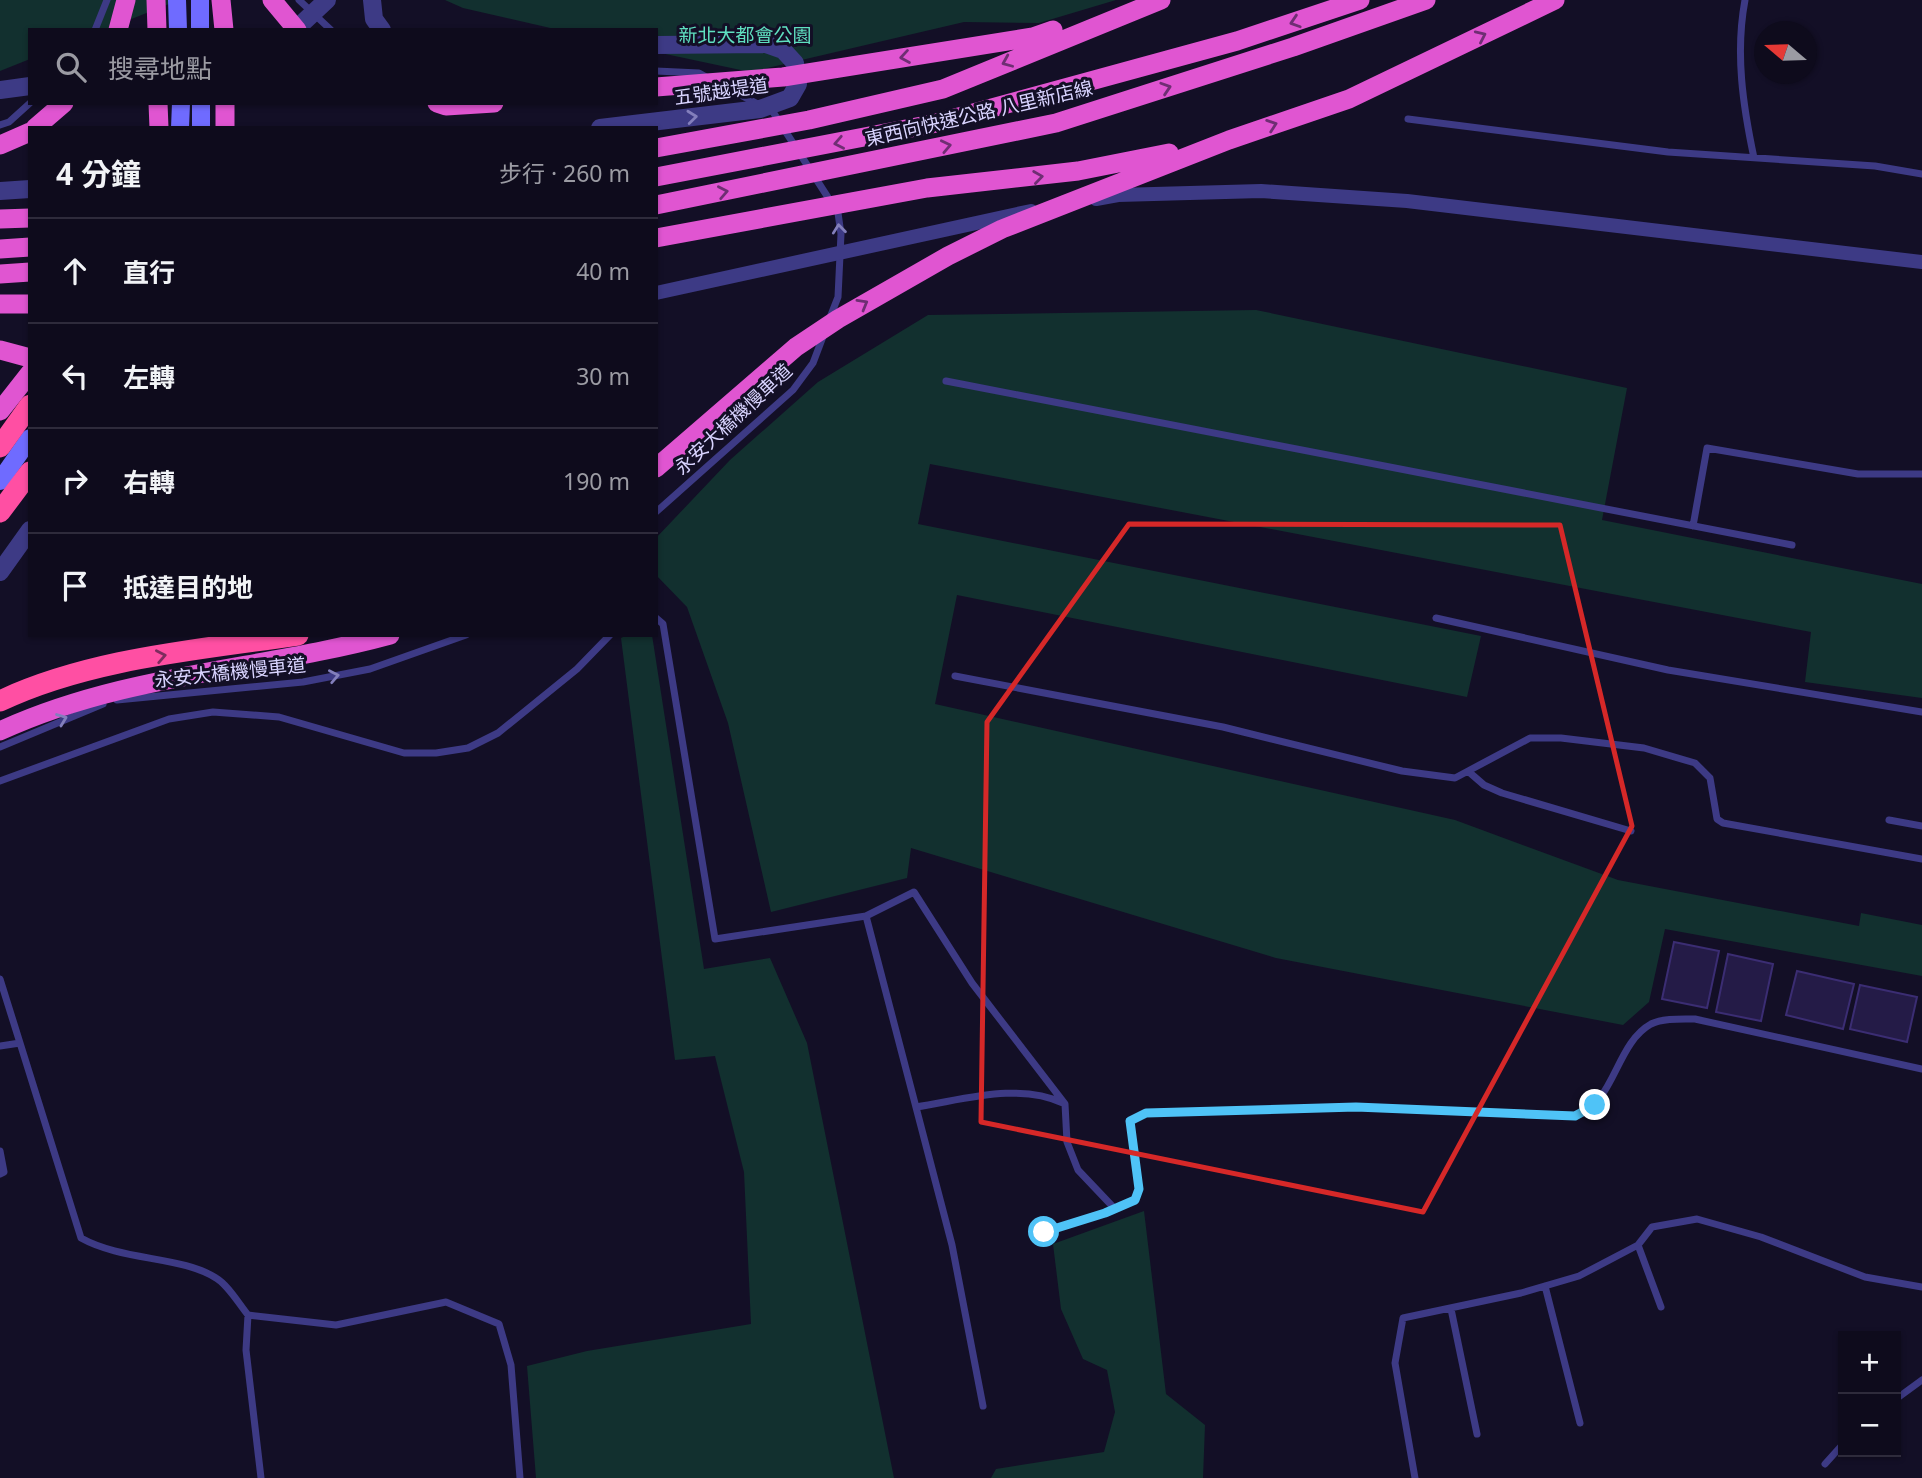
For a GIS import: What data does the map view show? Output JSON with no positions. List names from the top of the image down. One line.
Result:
{"streets":{"highway":["東西向快速公路 八里新店線"],"street":["五號越堤道"],"lane":["永安大橋機慢車道"]},"parks":["新北大都會公園"],"north":"left","page":{"search":"搜尋地點","heading":["4 分鐘","步行 · 260 m"],"list":[["直行","40 m"],["左轉","30 m"],["右轉","190 m"],"抵達目的地"],"map_buttons":["+","−"]}}
